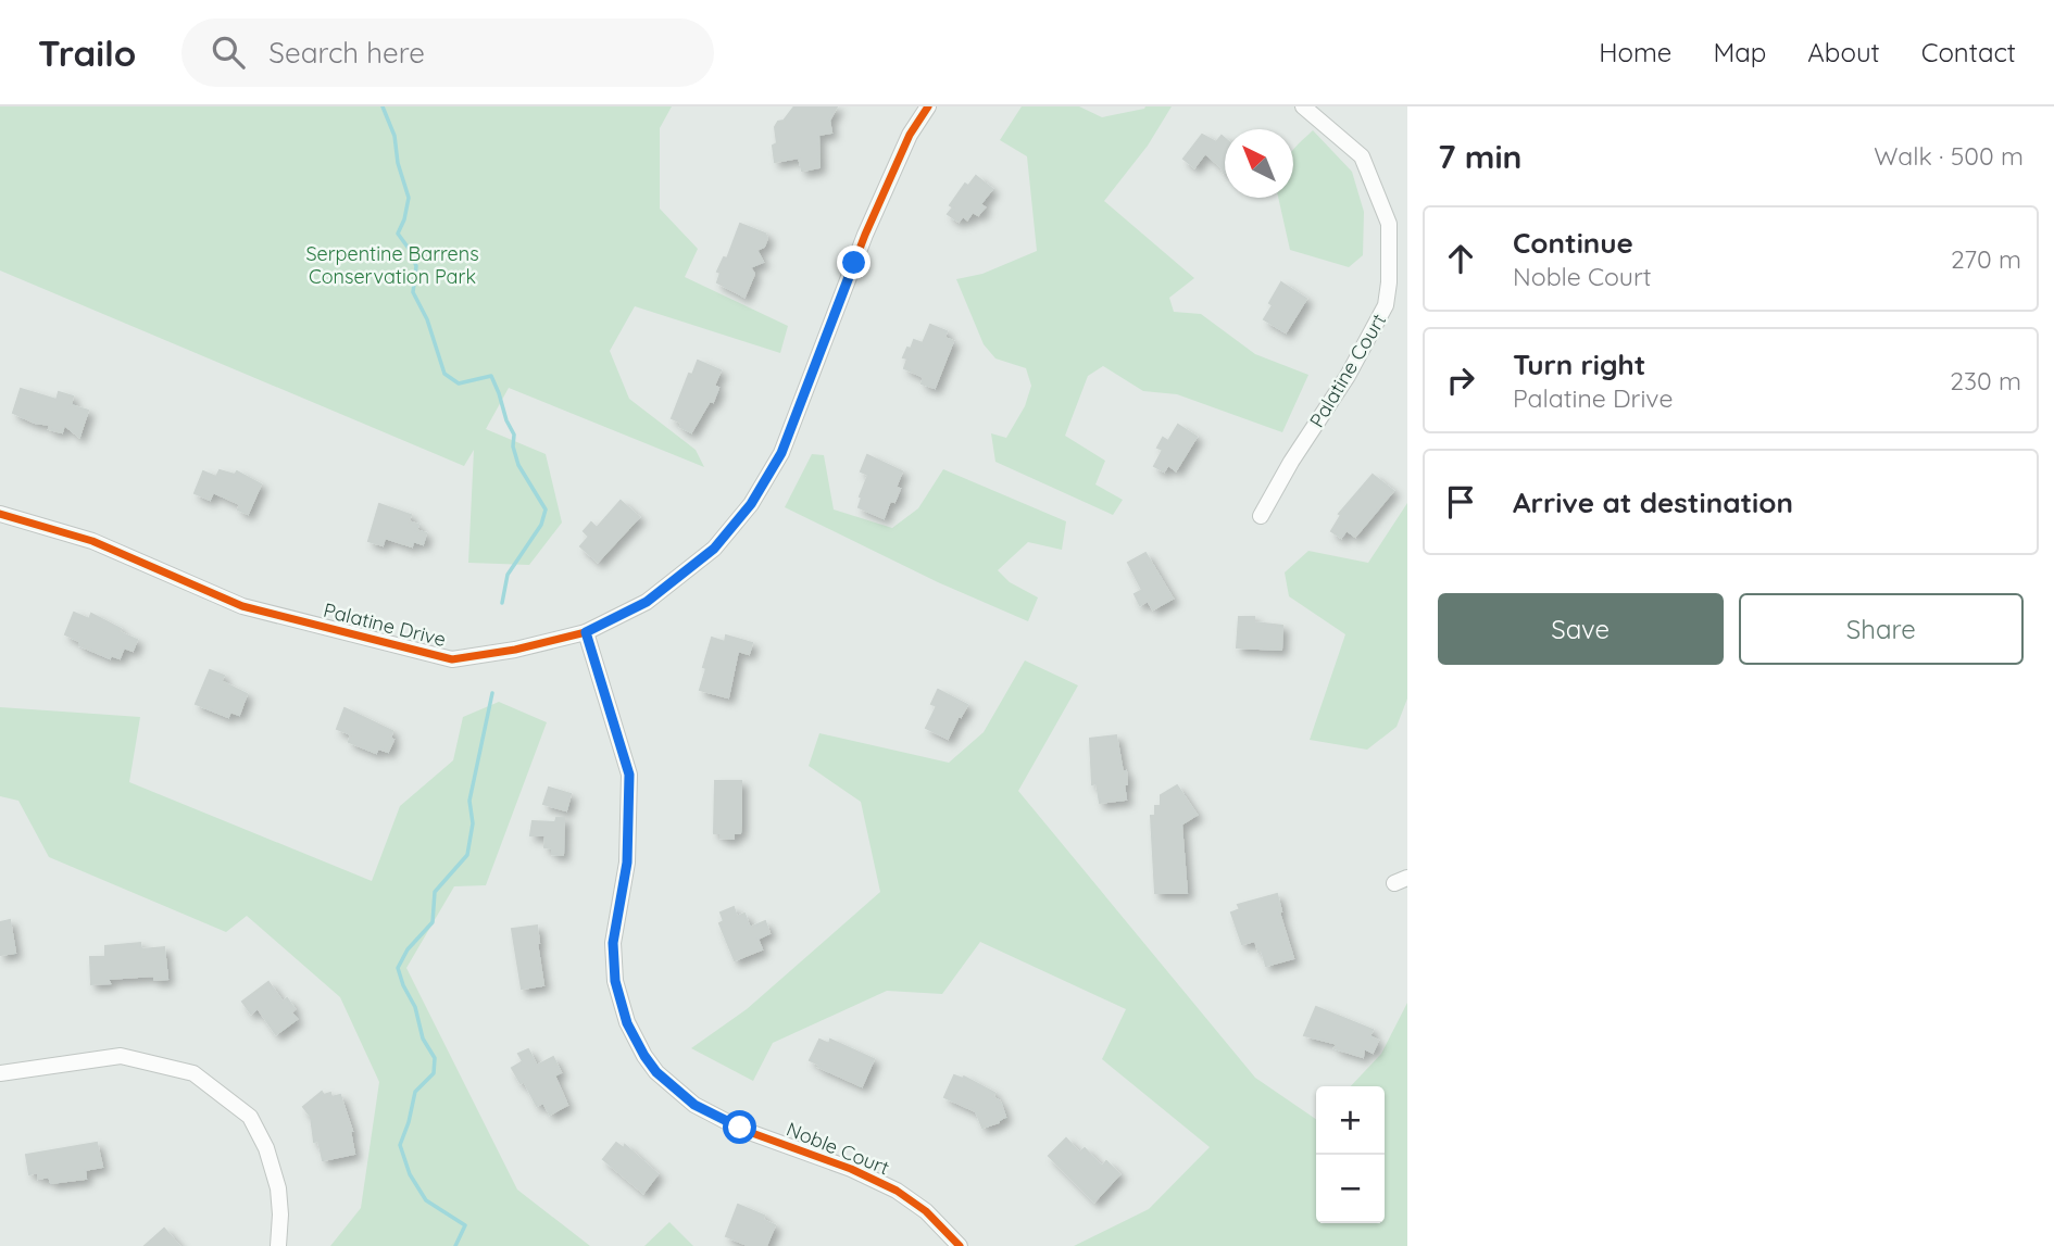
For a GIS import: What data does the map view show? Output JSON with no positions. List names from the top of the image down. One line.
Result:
{"streets":{"street":["Palatine Court","Palatine Drive","Noble Court"]},"crossings":[["Palatine Drive","Noble Court"]],"parks":["Serpentine Barrens Conservation Park"],"north":"top left","page":{"header":"Trailo","search":"Search here","nav":["Home","Map","About","Contact"],"heading":["7 min","Walk · 500 m"],"list":[["Continue","Noble Court","270 m"],["Turn right","Palatine Drive","230 m"],"Arrive at destination"],"buttons":["Save","Share"],"map_buttons":["+","−"]}}
